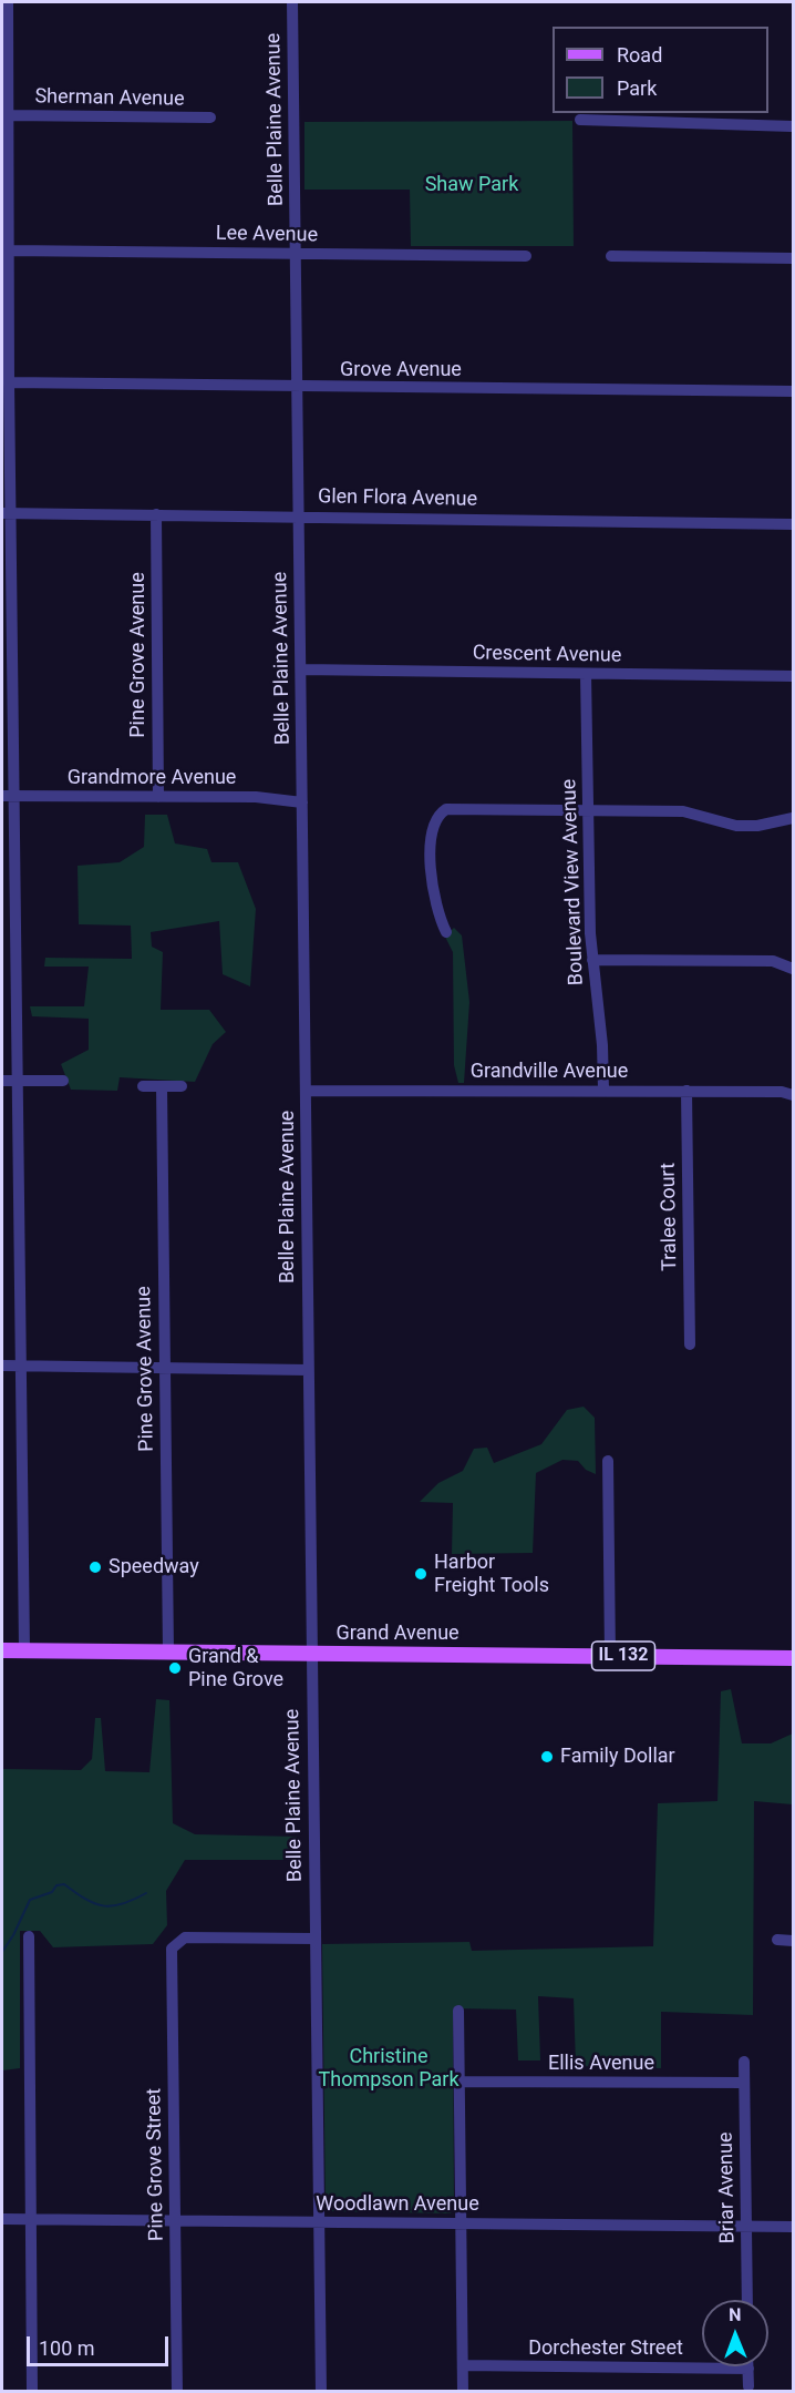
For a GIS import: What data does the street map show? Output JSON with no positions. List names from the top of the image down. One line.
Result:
{"streets":{"main road":["Grand Avenue","IL 132"],"street":["Sherman Avenue","Belle Plaine Avenue","Lee Avenue","Grove Avenue","Glen Flora Avenue","Pine Grove Avenue","Crescent Avenue","Grandmore Avenue","Boulevard View Avenue","Grandville Avenue","Tralee Court","Ellis Avenue","Pine Grove Street","Briar Avenue","Woodlawn Avenue","Dorchester Street"]},"crossings":[["Belle Plaine Avenue","Lee Avenue"],["Belle Plaine Avenue","Grove Avenue"],["Belle Plaine Avenue","Glen Flora Avenue"],["Belle Plaine Avenue","Crescent Avenue"],["Belle Plaine Avenue","Grandmore Avenue"],["Belle Plaine Avenue","Grandville Avenue"],["Belle Plaine Avenue","Grand Avenue"],["Belle Plaine Avenue","Pine Grove Street"],["Belle Plaine Avenue","Woodlawn Avenue"],["Glen Flora Avenue","Pine Grove Avenue"],["Pine Grove Avenue","Grandmore Avenue"],["Pine Grove Avenue","Grand Avenue"],["Crescent Avenue","Boulevard View Avenue"],["Boulevard View Avenue","Grandville Avenue"],["Grandville Avenue","Tralee Court"],["Ellis Avenue","Briar Avenue"],["Pine Grove Street","Woodlawn Avenue"],["Briar Avenue","Woodlawn Avenue"]],"parks":["Shaw Park","Christine Thompson Park"],"places":["Speedway","Harbor Freight Tools","Grand & Pine Grove","Family Dollar"],"legend":["Road","Park"],"scale_bar":"100 m","north":"top"}
